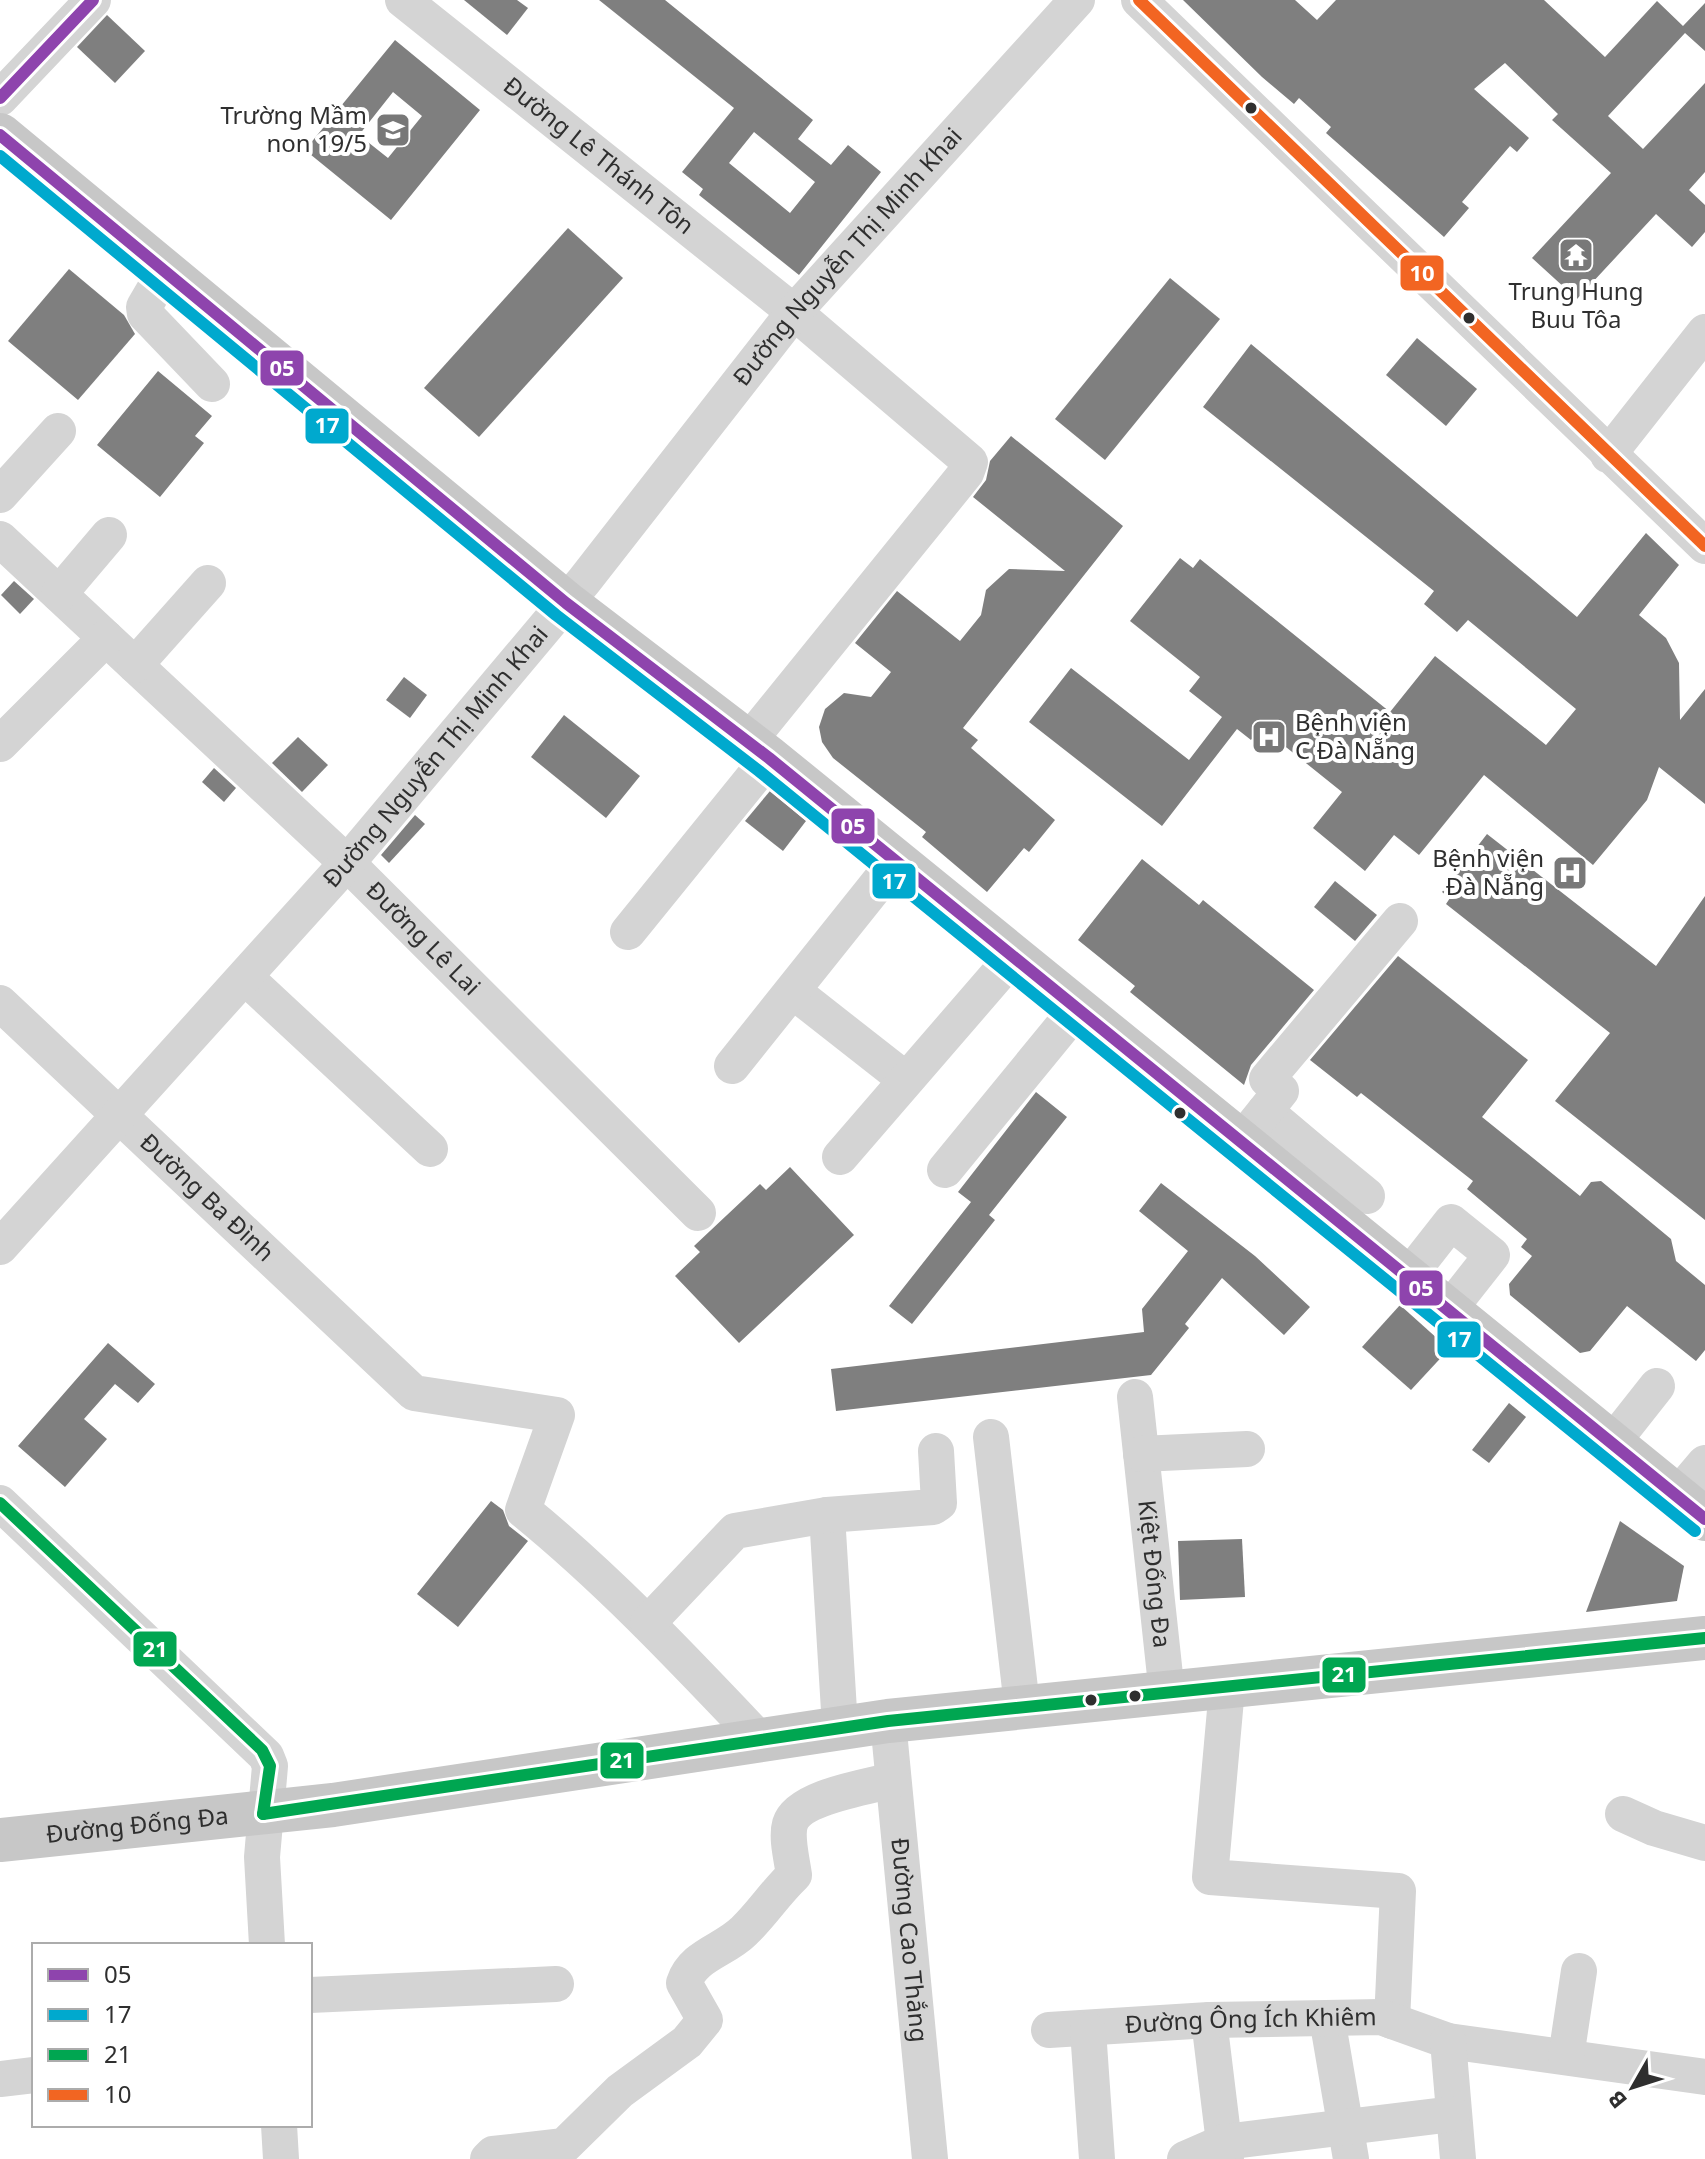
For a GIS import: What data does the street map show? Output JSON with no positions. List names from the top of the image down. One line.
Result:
{"streets":{"main road":["Đường Đống Đa"],"street":["Đường Lê Thánh Tôn","Đường Nguyễn Thị Minh Khai","Đường Lê Lai","Đường Ba Đình","Kiệt Đống Đa","Đường Cao Thắng","Đường Ông Ích Khiêm"]},"crossings":[["Đường Lê Thánh Tôn","Đường Nguyễn Thị Minh Khai"],["Đường Nguyễn Thị Minh Khai","Đường Lê Lai"],["Đường Nguyễn Thị Minh Khai","Đường Ba Đình"],["Kiệt Đống Đa","Đường Đống Đa"],["Đường Đống Đa","Đường Cao Thắng"]],"places":{"school or university":["Trường Mầm non 19/5"],"temple":["Trung Hung Buu Tôa"],"hospital":["Bệnh viện C Đà Nẵng","Bệnh viện Đà Nẵng"]},"lines":["transit line 05","transit line 10","transit line 17","transit line 21"],"legend":["05","17","21","10"],"north":"bottom left"}
